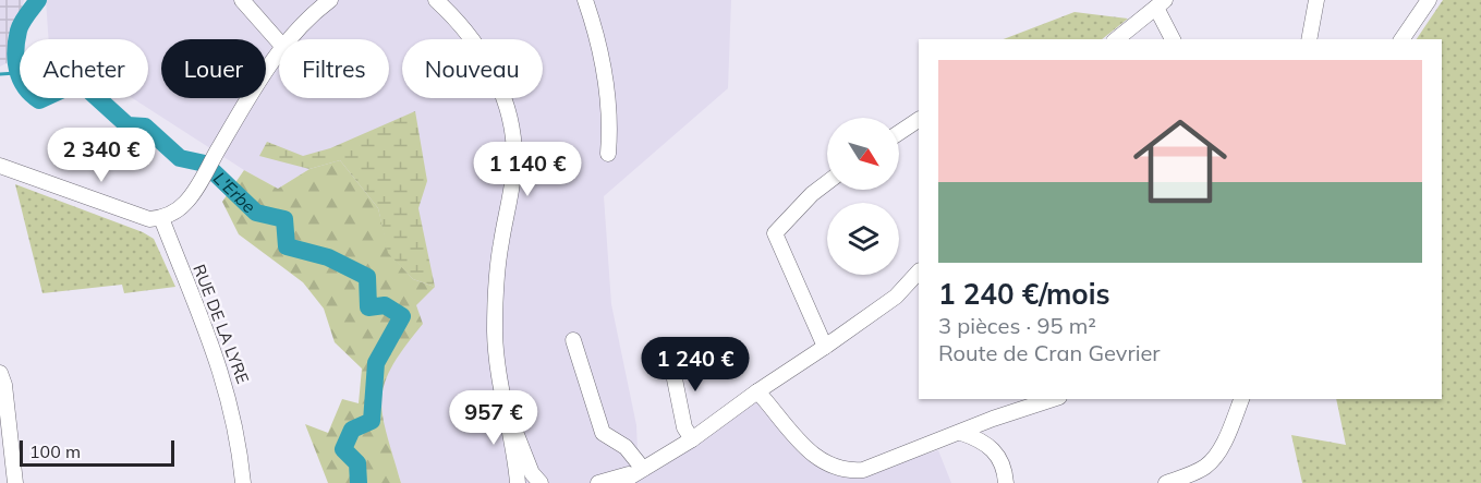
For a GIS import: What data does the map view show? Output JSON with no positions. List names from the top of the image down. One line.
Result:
{"streets":{"street":["RUE DE LA LYRE"]},"water":["L'Erbe"],"scale_bar":"100 m","north":"bottom right","page":{"chip":["Acheter","Louer","Filtres","Nouveau"],"list":[{"name":"1 240 €/mois","note":"3 pièces · 95 m² · Route de Cran Gevrier"}],"price":["2 340 €","1 140 €","1 240 €","957 €"],"scale":"100 m"}}
